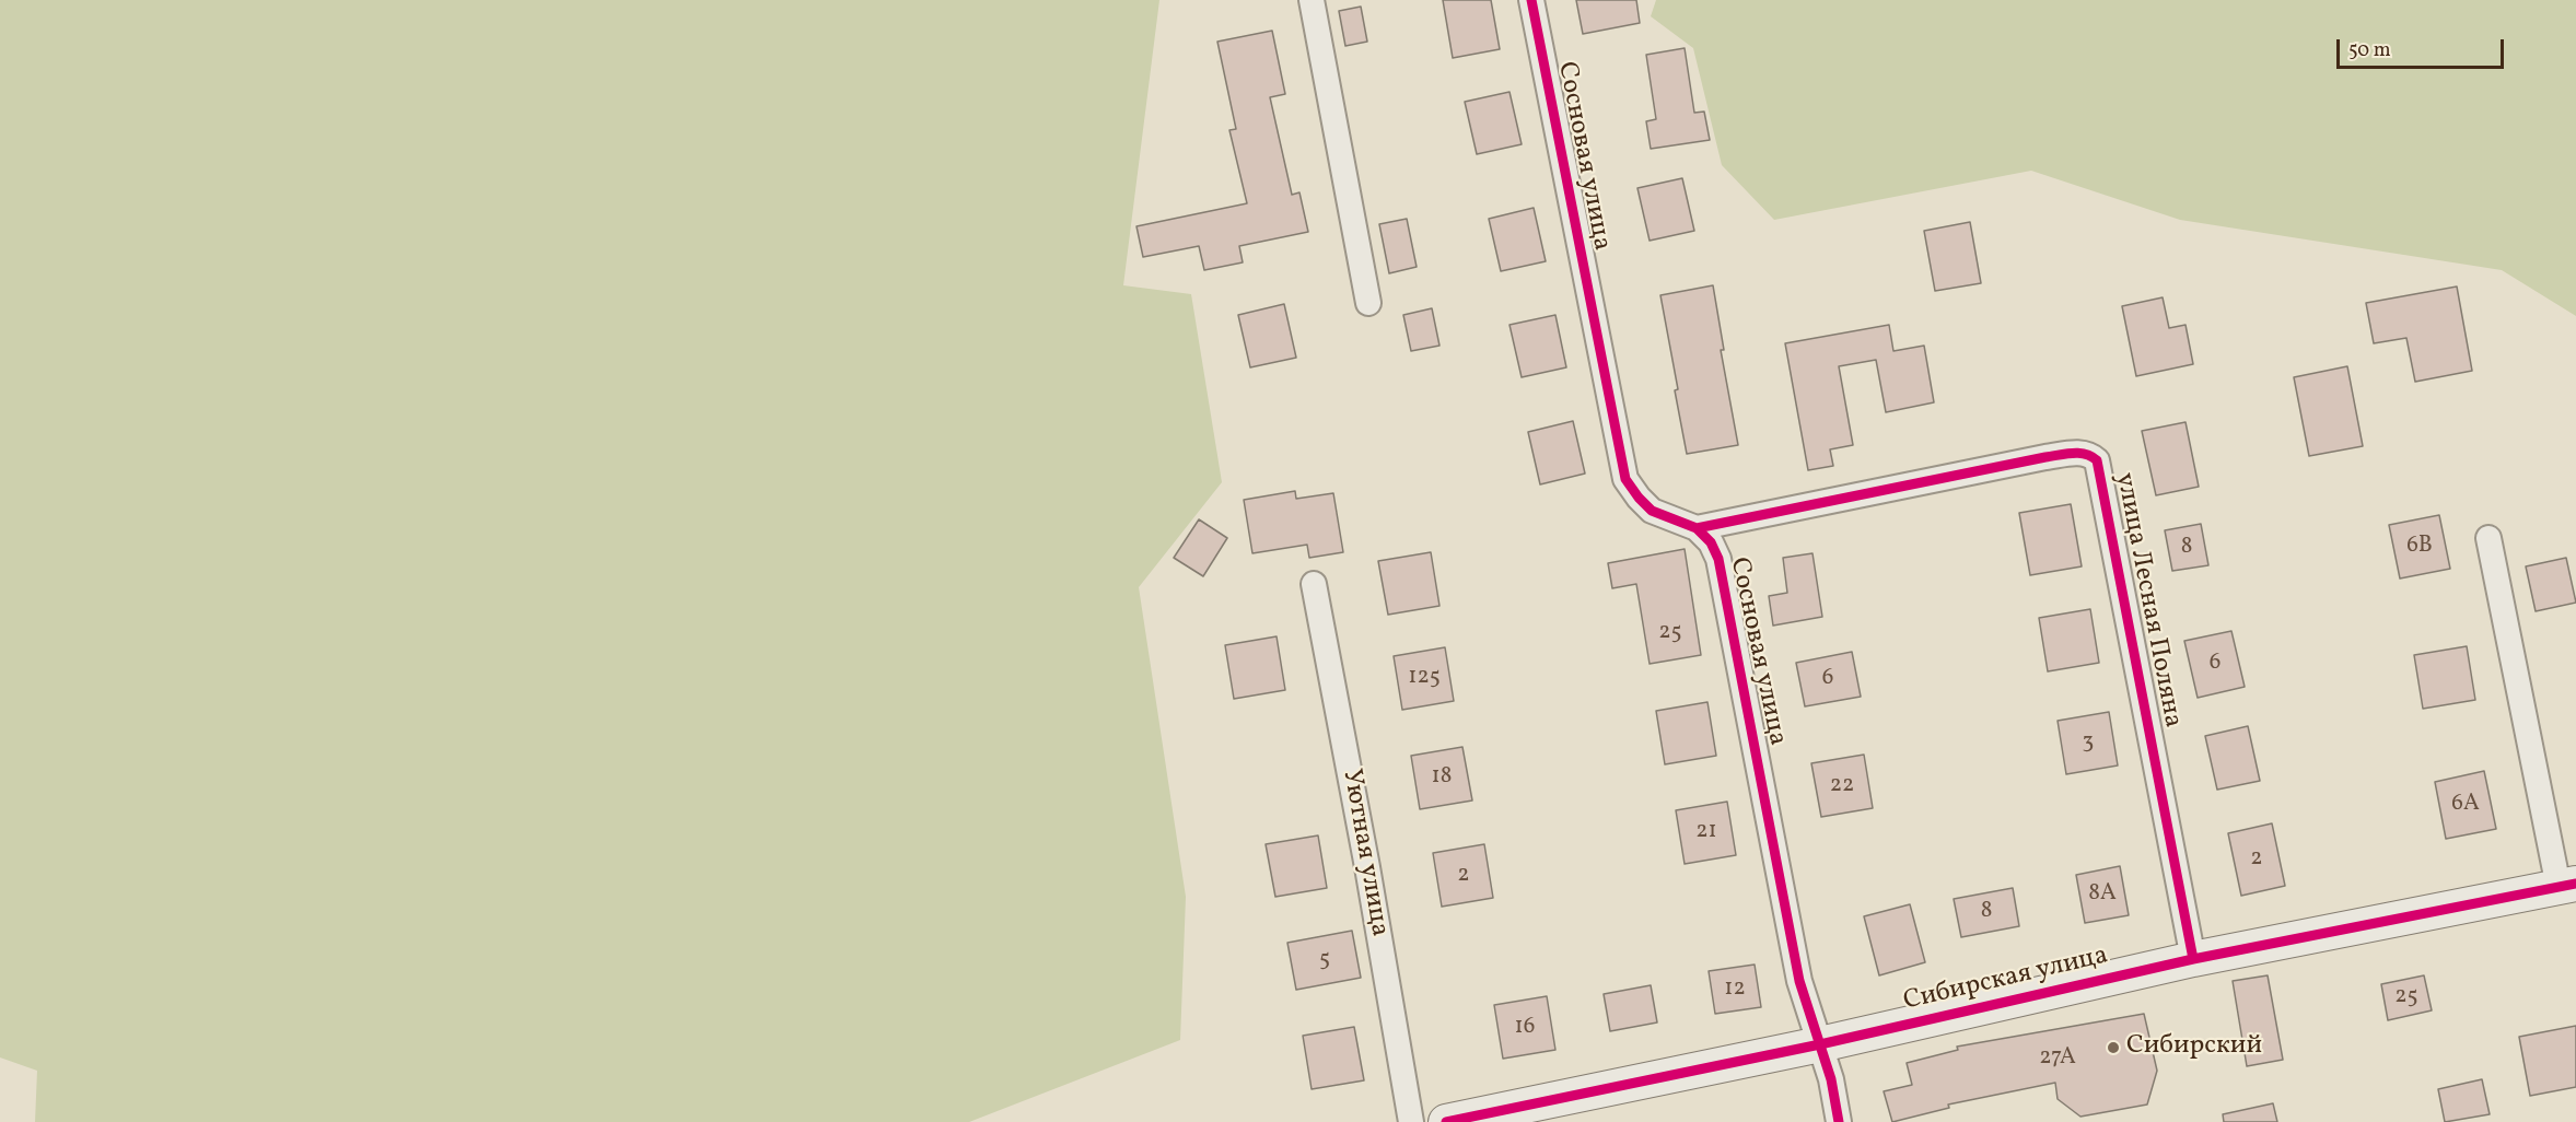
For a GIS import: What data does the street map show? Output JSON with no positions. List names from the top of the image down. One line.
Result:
{"streets":{"street":["Сосновая улица","улица Лесная Поляна","Уютная улица","Сибирская улица"]},"crossings":[["Сосновая улица","улица Лесная Поляна"],["Сосновая улица","Сибирская улица"],["улица Лесная Поляна","Сибирская улица"]],"places":["Сибирский"],"house_numbers":["6В","8","25","6","125","6","3","18","22","6А","21","2","2","8А","8","5","12","25","16","27А"],"scale_bar":"50 m"}
